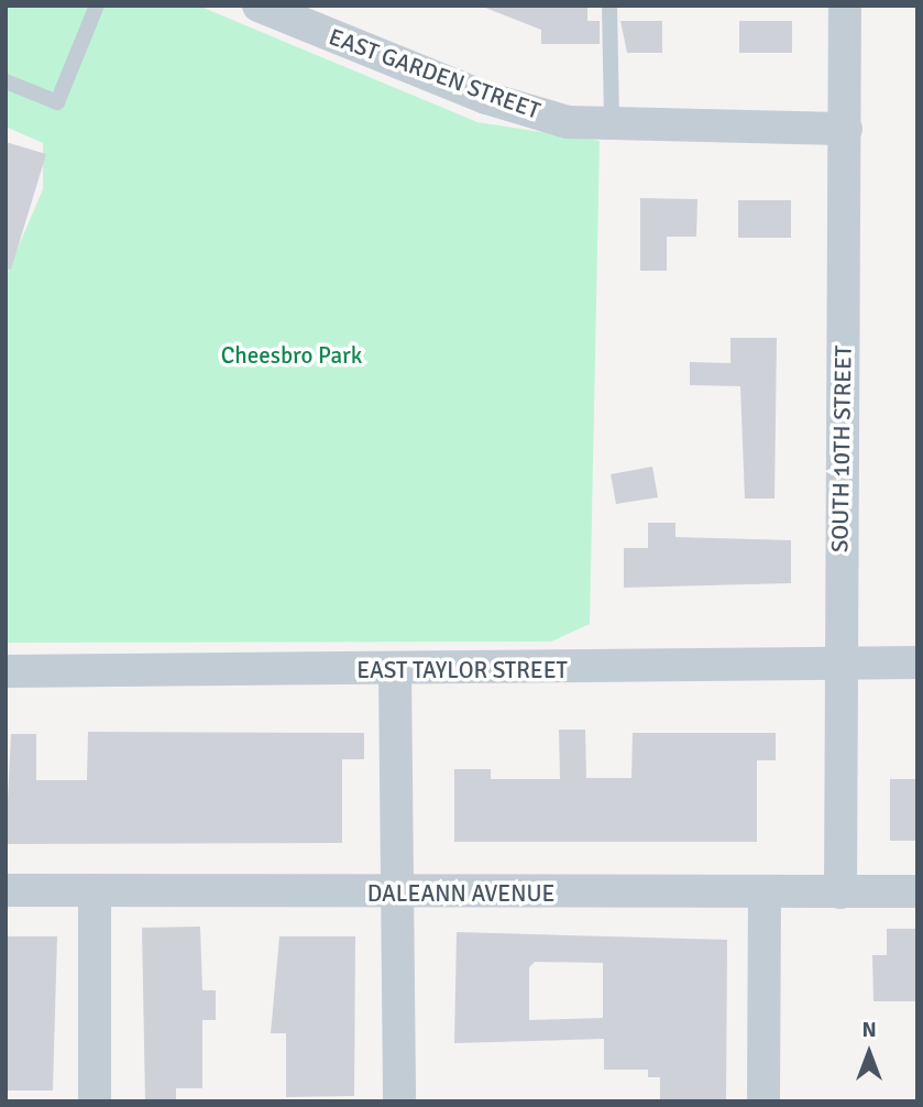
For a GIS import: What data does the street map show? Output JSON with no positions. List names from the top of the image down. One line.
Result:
{"streets":{"street":["EAST GARDEN STREET","SOUTH 10TH STREET","EAST TAYLOR STREET","DALEANN AVENUE"]},"crossings":[["EAST GARDEN STREET","SOUTH 10TH STREET"],["SOUTH 10TH STREET","EAST TAYLOR STREET"],["SOUTH 10TH STREET","DALEANN AVENUE"]],"parks":["Cheesbro Park"],"north":"top"}
